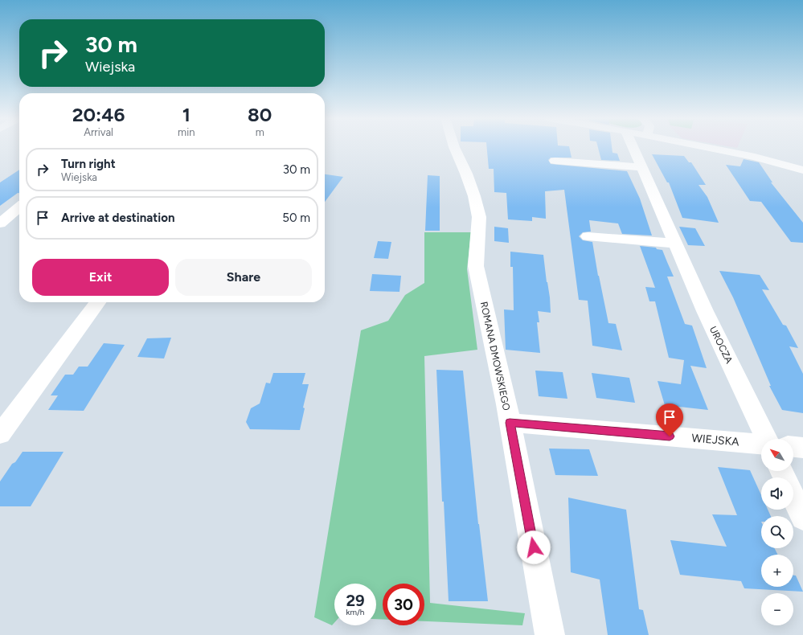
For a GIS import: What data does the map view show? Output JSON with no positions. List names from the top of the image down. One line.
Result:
{"streets":{"street":["UROCZA","ROMANA DMOWSKIEGO","WIEJSKA"]},"crossings":[["ROMANA DMOWSKIEGO","WIEJSKA"]],"north":"top left","page":{"turn":["30 m","Wiejska"],"eta":["20:46","Arrival","1","min","80","m"],"list":[{"name":"Turn right","note":"Wiejska","value":"30 m"},{"name":"Arrive at destination","value":"50 m"}],"buttons":["Exit","Share"],"map_buttons":["+","−"],"speed":"29 km/h","limit":"30"}}
